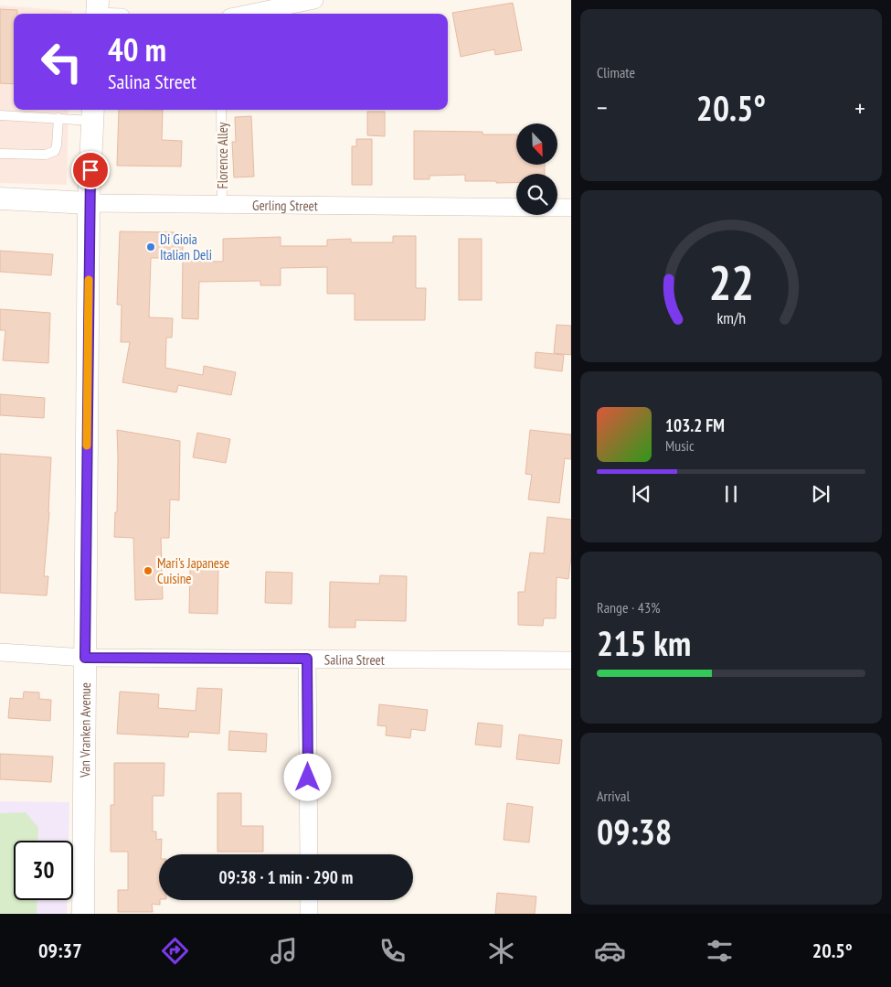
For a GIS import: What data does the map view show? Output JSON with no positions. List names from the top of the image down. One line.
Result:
{"streets":{"street":["Gerling Street","Salina Street","Van Vranken Avenue"],"lane":["Florence Alley"]},"crossings":[["Florence Alley","Gerling Street"],["Gerling Street","Van Vranken Avenue"],["Salina Street","Van Vranken Avenue"]],"places":["Di Gioia Italian Deli","Mari's Japanese Cuisine"],"north":"bottom right","page":{"tile":["Climate",["Range · 43%","215 km"],["Arrival","09:38"]],"turn":["40 m","Salina Street"],"heat":["−","20.5°","+"],"song":["103.2 FM","Music"],"limit":"30","trip":"09:38 · 1 min · 290 m","tabs":["09:37","20.5°"],"gauge":["22","km/h"]}}
